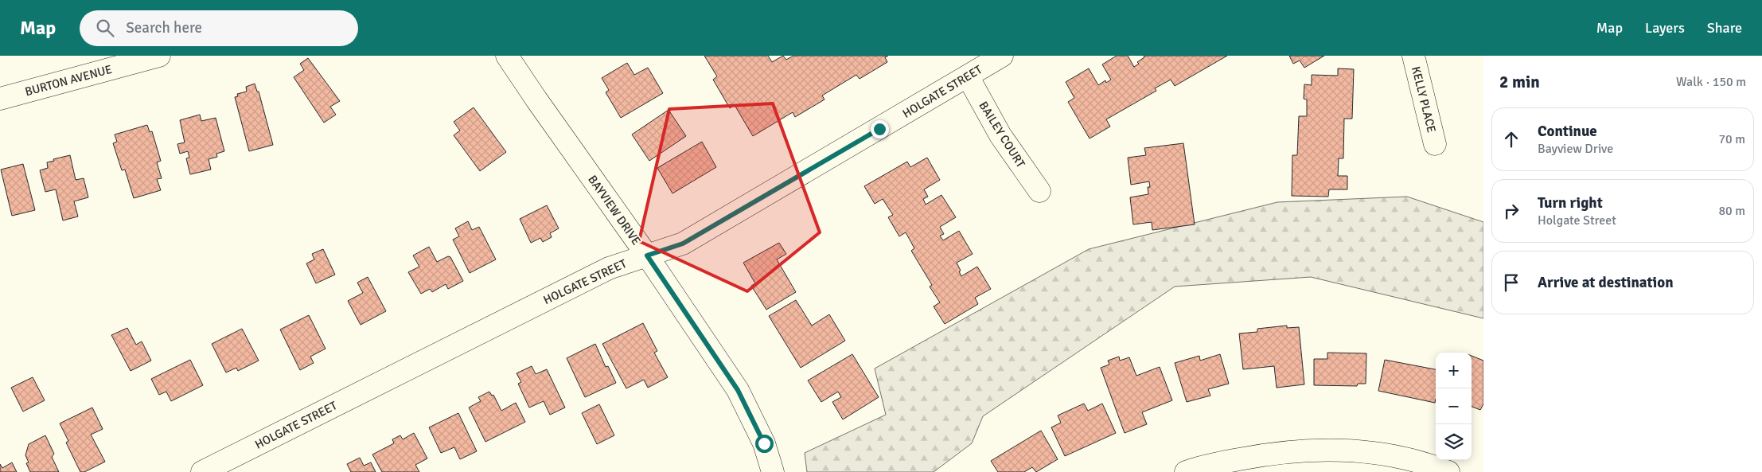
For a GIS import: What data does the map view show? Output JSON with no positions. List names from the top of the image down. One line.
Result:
{"streets":{"street":["BURTON AVENUE","HOLGATE STREET","KELLY PLACE","BAILEY COURT","BAYVIEW DRIVE"]},"crossings":[["HOLGATE STREET","BAILEY COURT"],["HOLGATE STREET","BAYVIEW DRIVE"]],"page":{"header":"Map","search":"Search here","nav":["Map","Layers","Share"],"heading":["2 min","Walk · 150 m"],"list":[["Continue","Bayview Drive","70 m"],["Turn right","Holgate Street","80 m"],"Arrive at destination"],"map_buttons":["+","−"]}}
